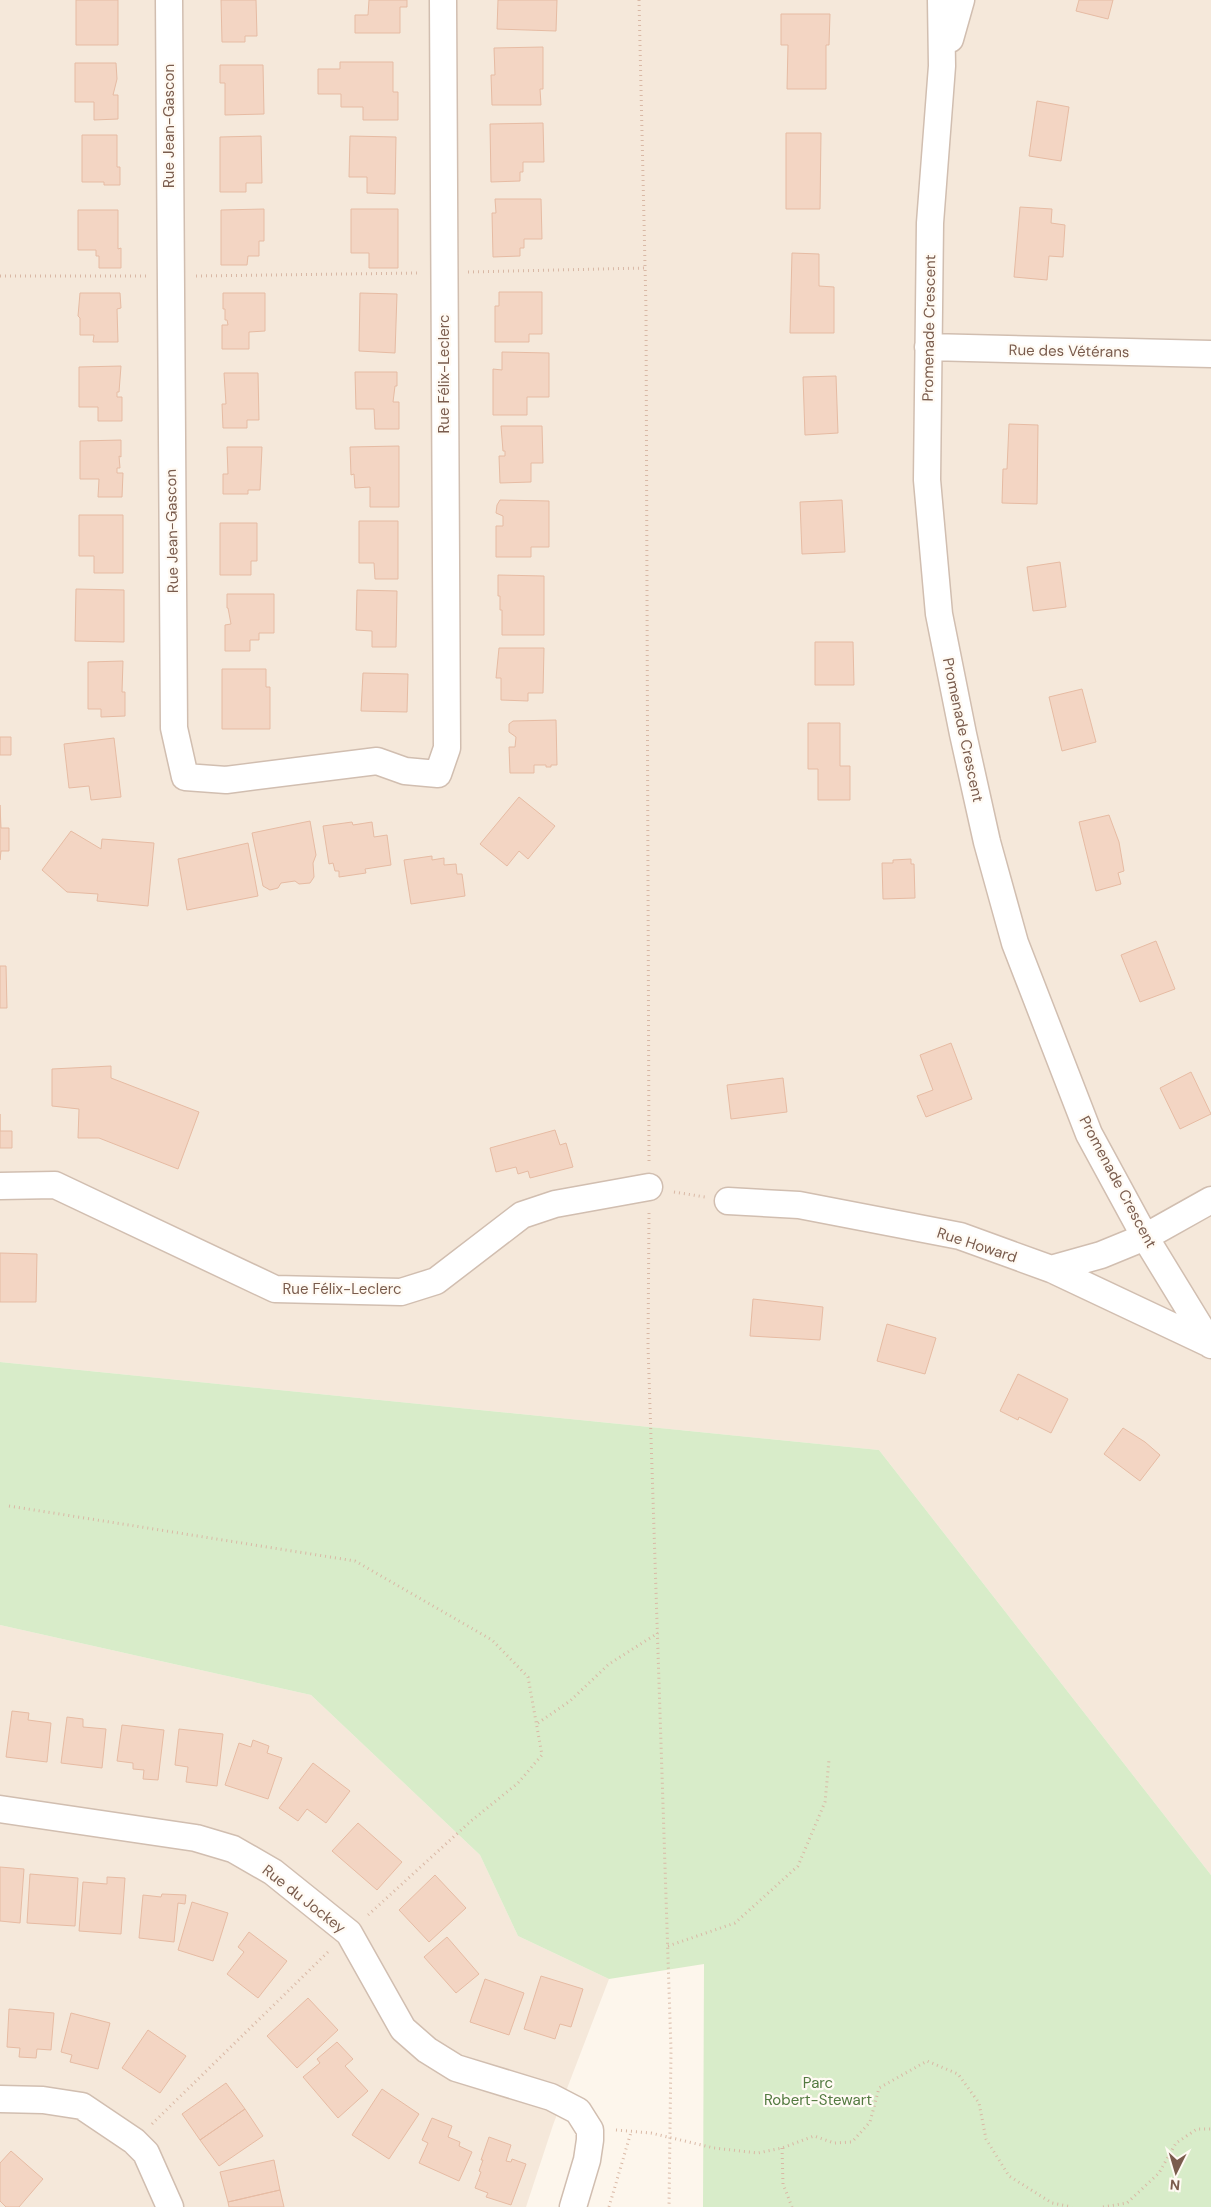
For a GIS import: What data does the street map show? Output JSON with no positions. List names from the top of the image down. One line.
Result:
{"streets":{"street":["Rue Jean-Gascon","Promenade Crescent","Rue des Vétérans","Rue Félix-Leclerc","Rue Howard","Rue du Jockey"]},"crossings":[["Rue Jean-Gascon","Rue Félix-Leclerc"],["Promenade Crescent","Rue des Vétérans"],["Promenade Crescent","Rue Howard"]],"parks":["Parc Robert-Stewart"],"north":"bottom"}
